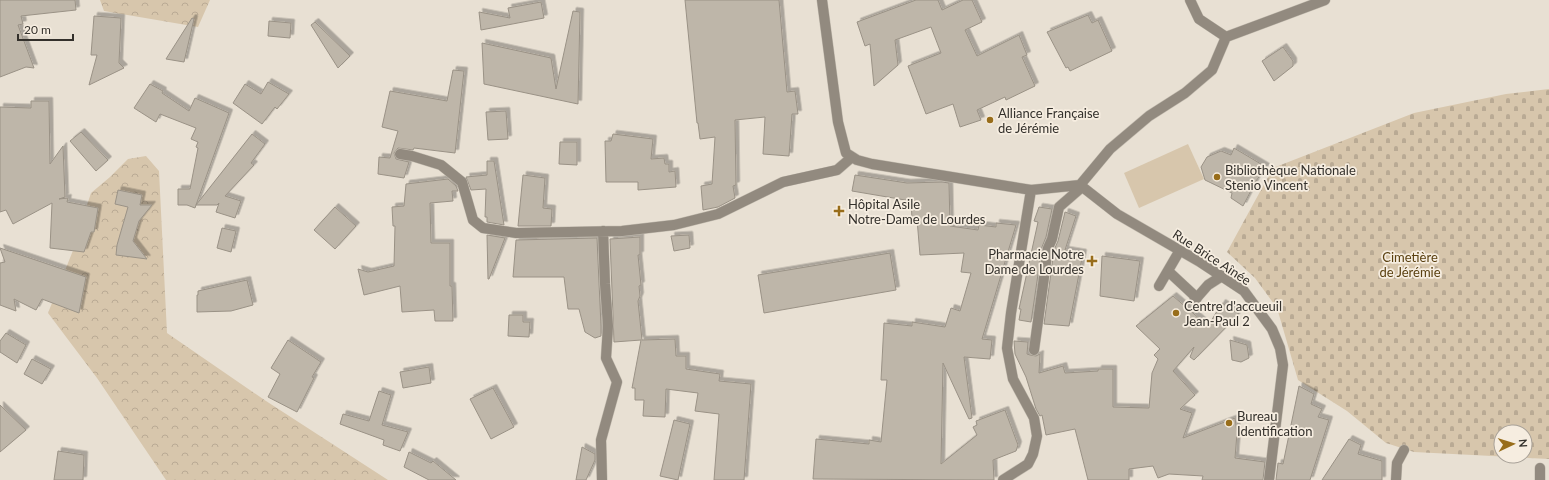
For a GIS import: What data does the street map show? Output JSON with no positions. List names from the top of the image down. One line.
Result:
{"streets":{"street":["Rue Brice Aînée"]},"parks":["Cimetière de Jérémie"],"places":{"other":["Alliance Française de Jérémie","Bibliothèque Nationale Stenio Vincent","Centre d'accueuil Jean-Paul 2","Bureau Identification"],"health":["Hôpital Asile Notre-Dame de Lourdes","Pharmacie Notre Dame de Lourdes"]},"scale_bar":"20 m","north":"right"}
